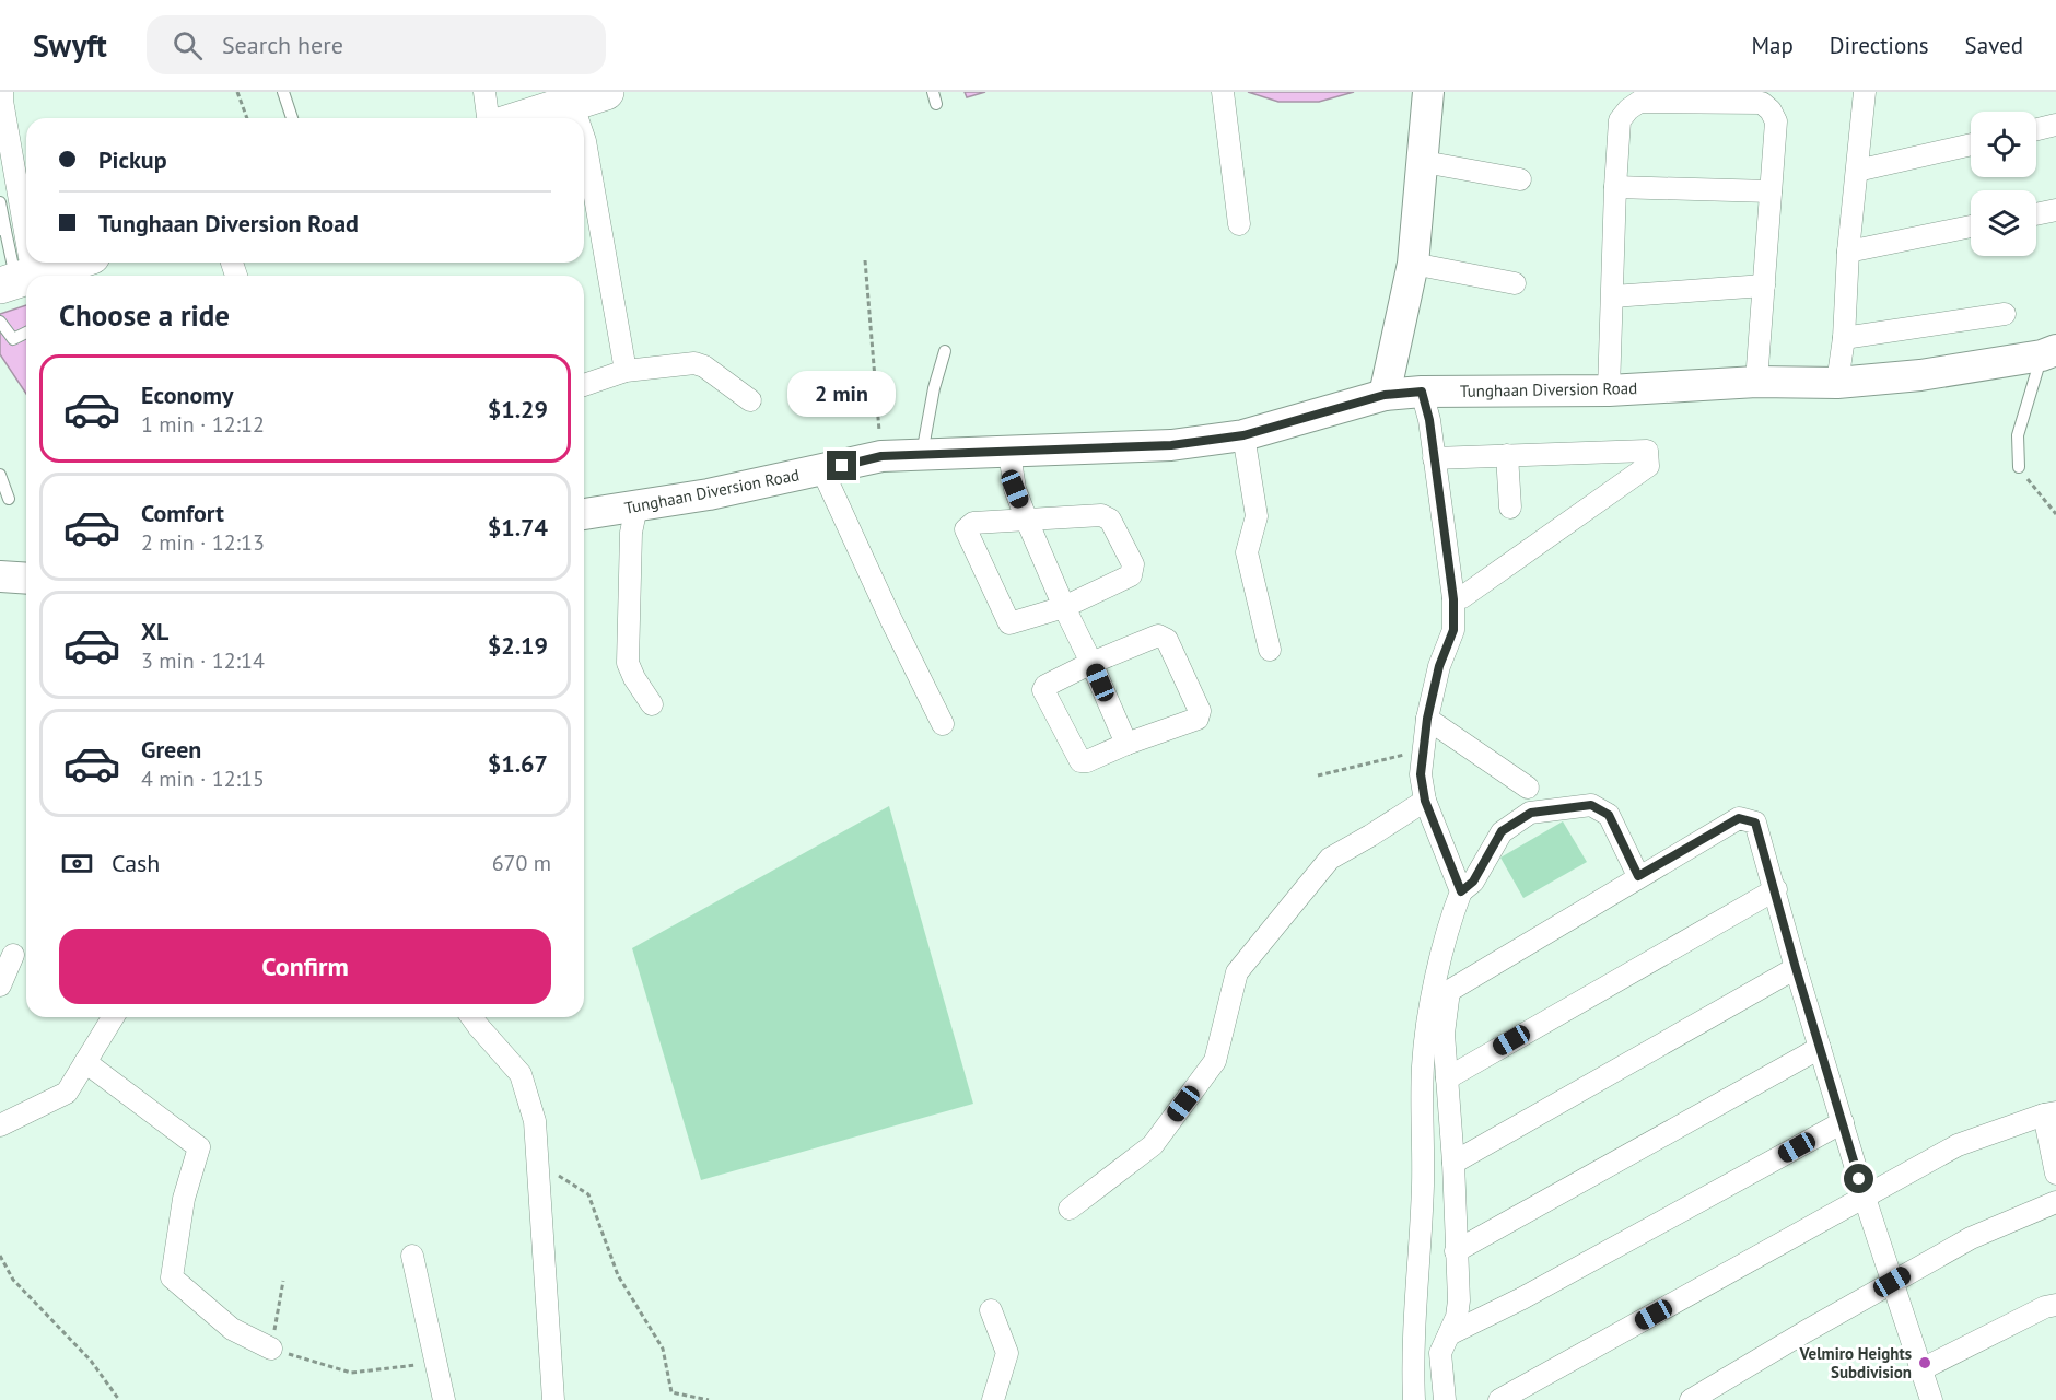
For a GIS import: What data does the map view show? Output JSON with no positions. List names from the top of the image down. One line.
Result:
{"streets":{"street":["Tunghaan Diversion Road"]},"places":["Velmiro Heights Subdivision"],"page":{"header":"Swyft","search":"Search here","nav":["Map","Directions","Saved"],"banner":["Pickup","Tunghaan Diversion Road"],"heading":"Choose a ride","list":[{"name":"Economy","note":"1 min · 12:12","value":"$1.29"},{"name":"Comfort","note":"2 min · 12:13","value":"$1.74"},{"name":"XL","note":"3 min · 12:14","value":"$2.19"},{"name":"Green","note":"4 min · 12:15","value":"$1.67"}],"bubble":"2 min","pay":["Cash","670 m"],"buttons":"Confirm"}}
